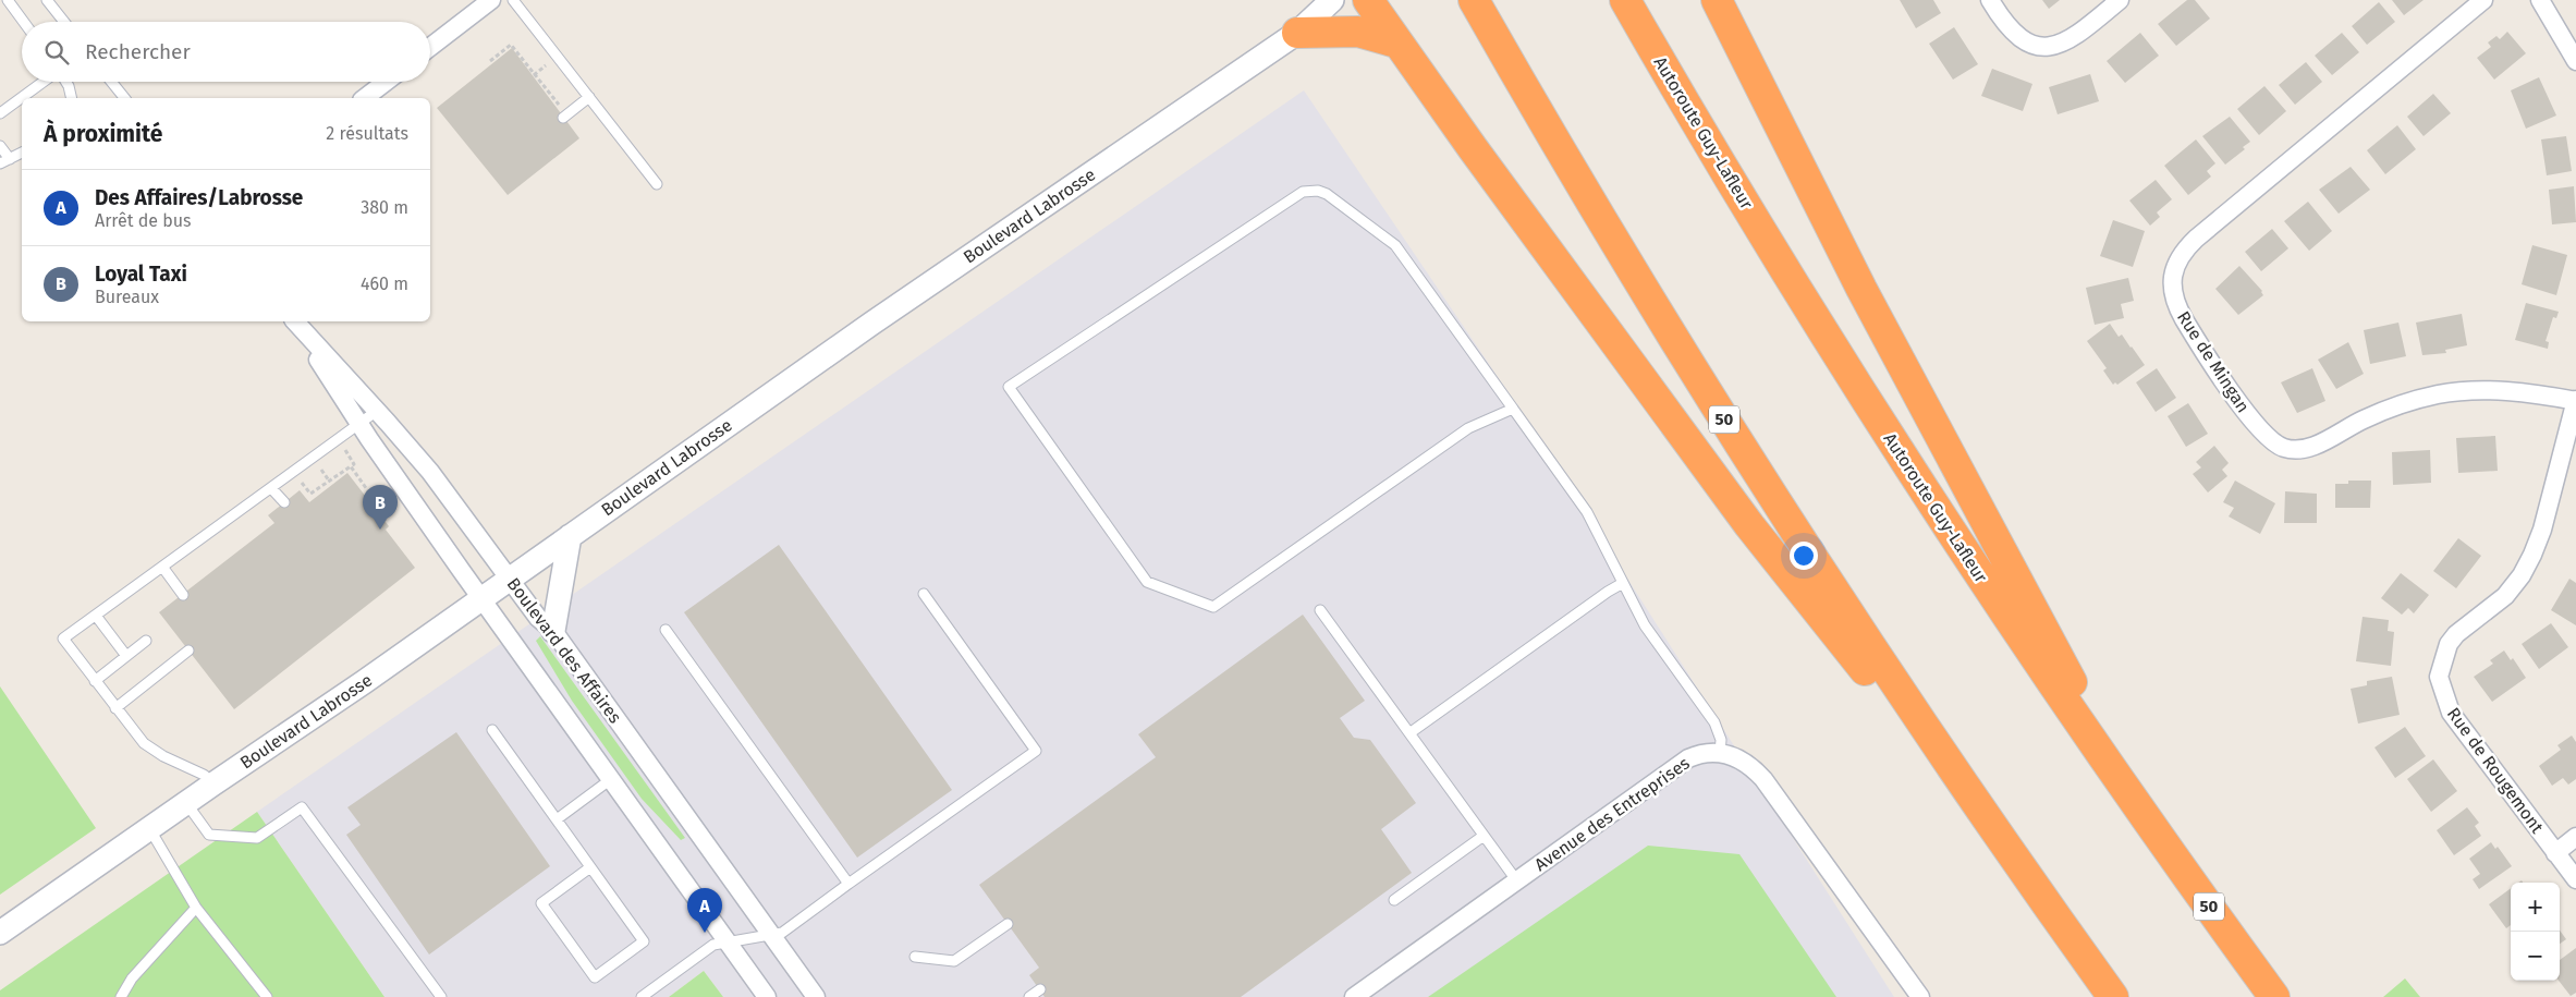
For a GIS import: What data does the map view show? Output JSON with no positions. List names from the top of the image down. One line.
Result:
{"streets":{"highway":["Autoroute Guy-Lafleur","50"],"street":["Boulevard Labrosse","Rue de Mingan","Boulevard des Affaires","Rue de Rougemont","Avenue des Entreprises"]},"crossings":[["Boulevard Labrosse","Boulevard des Affaires"],["Rue de Mingan","Rue de Rougemont"]],"page":{"search":"Rechercher","heading":["À proximité","2 résultats"],"list":[{"mark":"A","name":"Des Affaires/Labrosse","note":"Arrêt de bus","value":"380 m"},{"mark":"B","name":"Loyal Taxi","note":"Bureaux","value":"460 m"}],"pins":["B","A"],"map_buttons":["+","−"]}}
